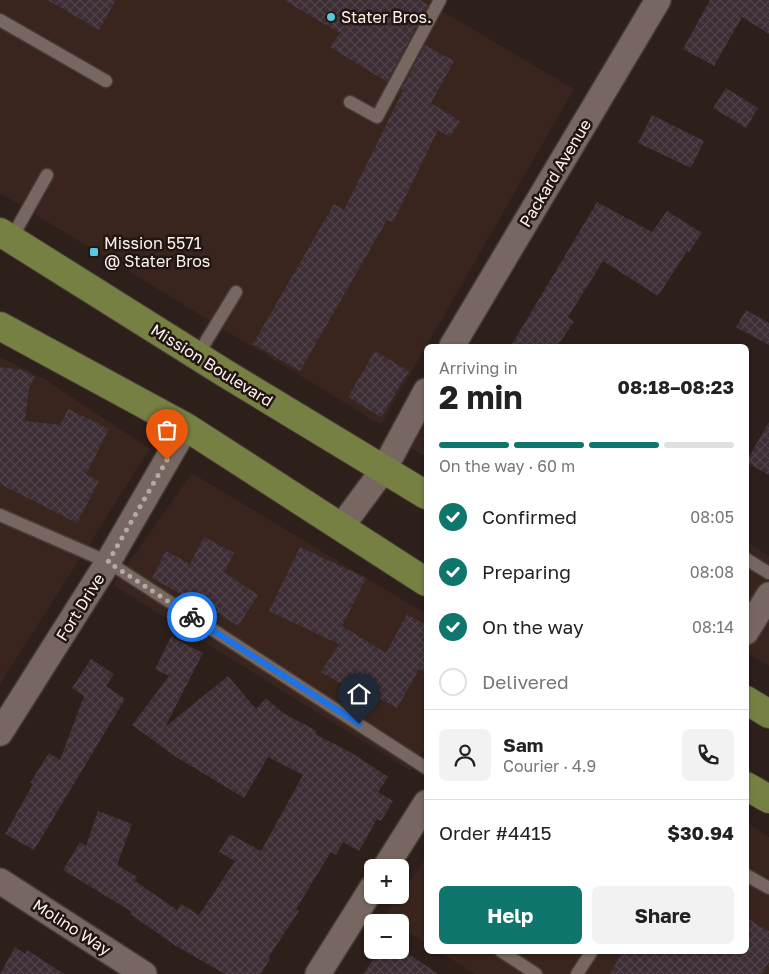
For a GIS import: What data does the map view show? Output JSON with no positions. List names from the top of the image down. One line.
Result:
{"streets":{"main road":["Mission Boulevard"],"street":["Packard Avenue","Fort Drive","Molino Way"]},"places":{"other":["Stater Bros."],"transit":["Mission 5571 @ Stater Bros"]},"page":{"heading":["2 min","Arriving in","08:18–08:23"],"panel":["Sam","Courier · 4.9","Order #4415","$30.94"],"bar":"On the way · 60 m","list":[["Confirmed","08:05"],["Preparing","08:08"],["On the way","08:14"],"Delivered"],"map_buttons":["+","−"],"buttons":["Help","Share"]}}
